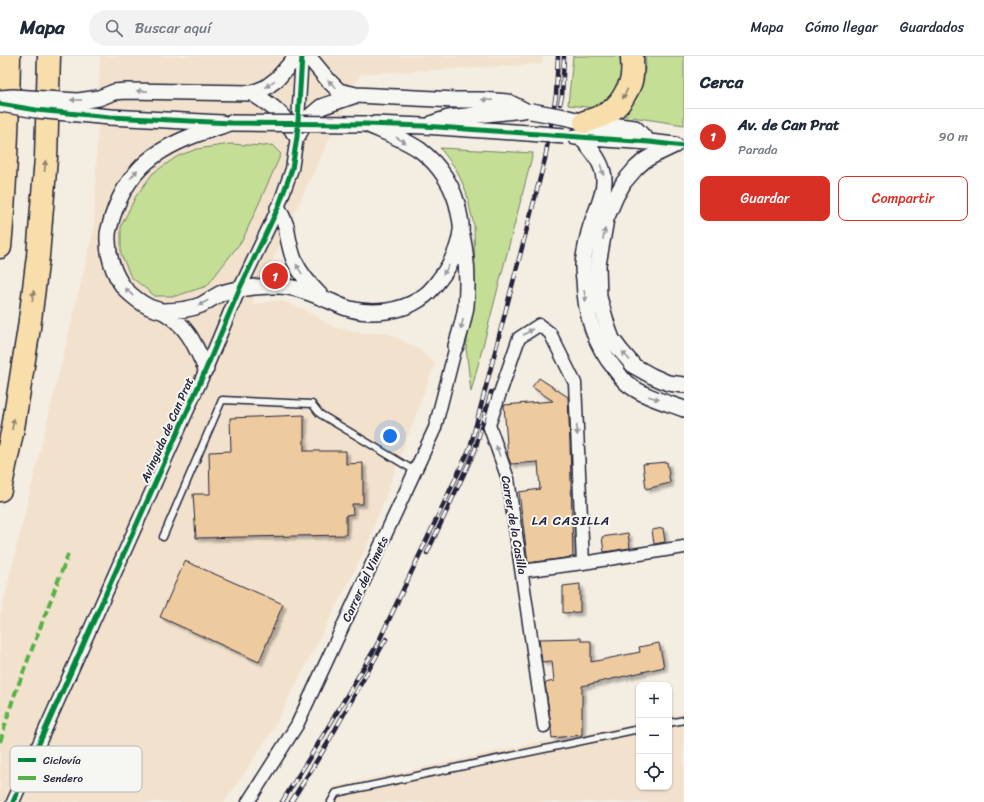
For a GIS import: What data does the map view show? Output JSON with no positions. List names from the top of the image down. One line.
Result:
{"streets":{"street":["Avinguda de Can Prat","Carrer de la Casilla","Carrer del Vimets"]},"districts":["LA CASILLA"],"legend":["Ciclovía","Sendero"],"page":{"header":"Mapa","search":"Buscar aquí","nav":["Mapa","Cómo llegar","Guardados"],"heading":"Cerca","list":[{"mark":"1","name":"Av. de Can Prat","note":"Parada","value":"90 m"}],"buttons":["Guardar","Compartir"],"pins":"1","map_buttons":["+","−"]}}
